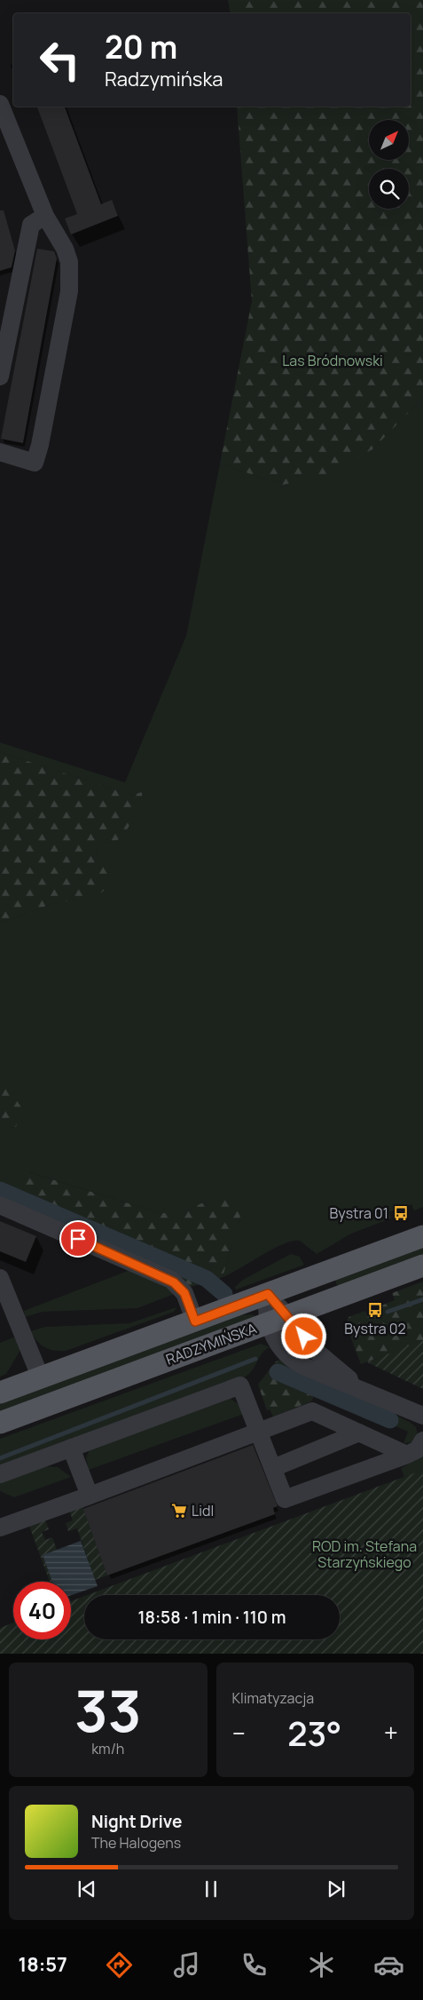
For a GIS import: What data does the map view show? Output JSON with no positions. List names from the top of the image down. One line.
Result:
{"streets":{"main road":["RADZYMIŃSKA"]},"parks":["Las Bródnowski","ROD im. Stefana Starzyńskiego"],"places":{"bus stop":["Bystra 01","Bystra 02"],"supermarket":["Lidl"]},"north":"top right","page":{"turn":["20 m","Radzymińska"],"limit":"40","trip":"18:58 · 1 min · 110 m","tile":[["33","km/h"],"Klimatyzacja"],"heat":["−","23°","+"],"song":["Night Drive","The Halogens"],"tabs":"18:57"}}
